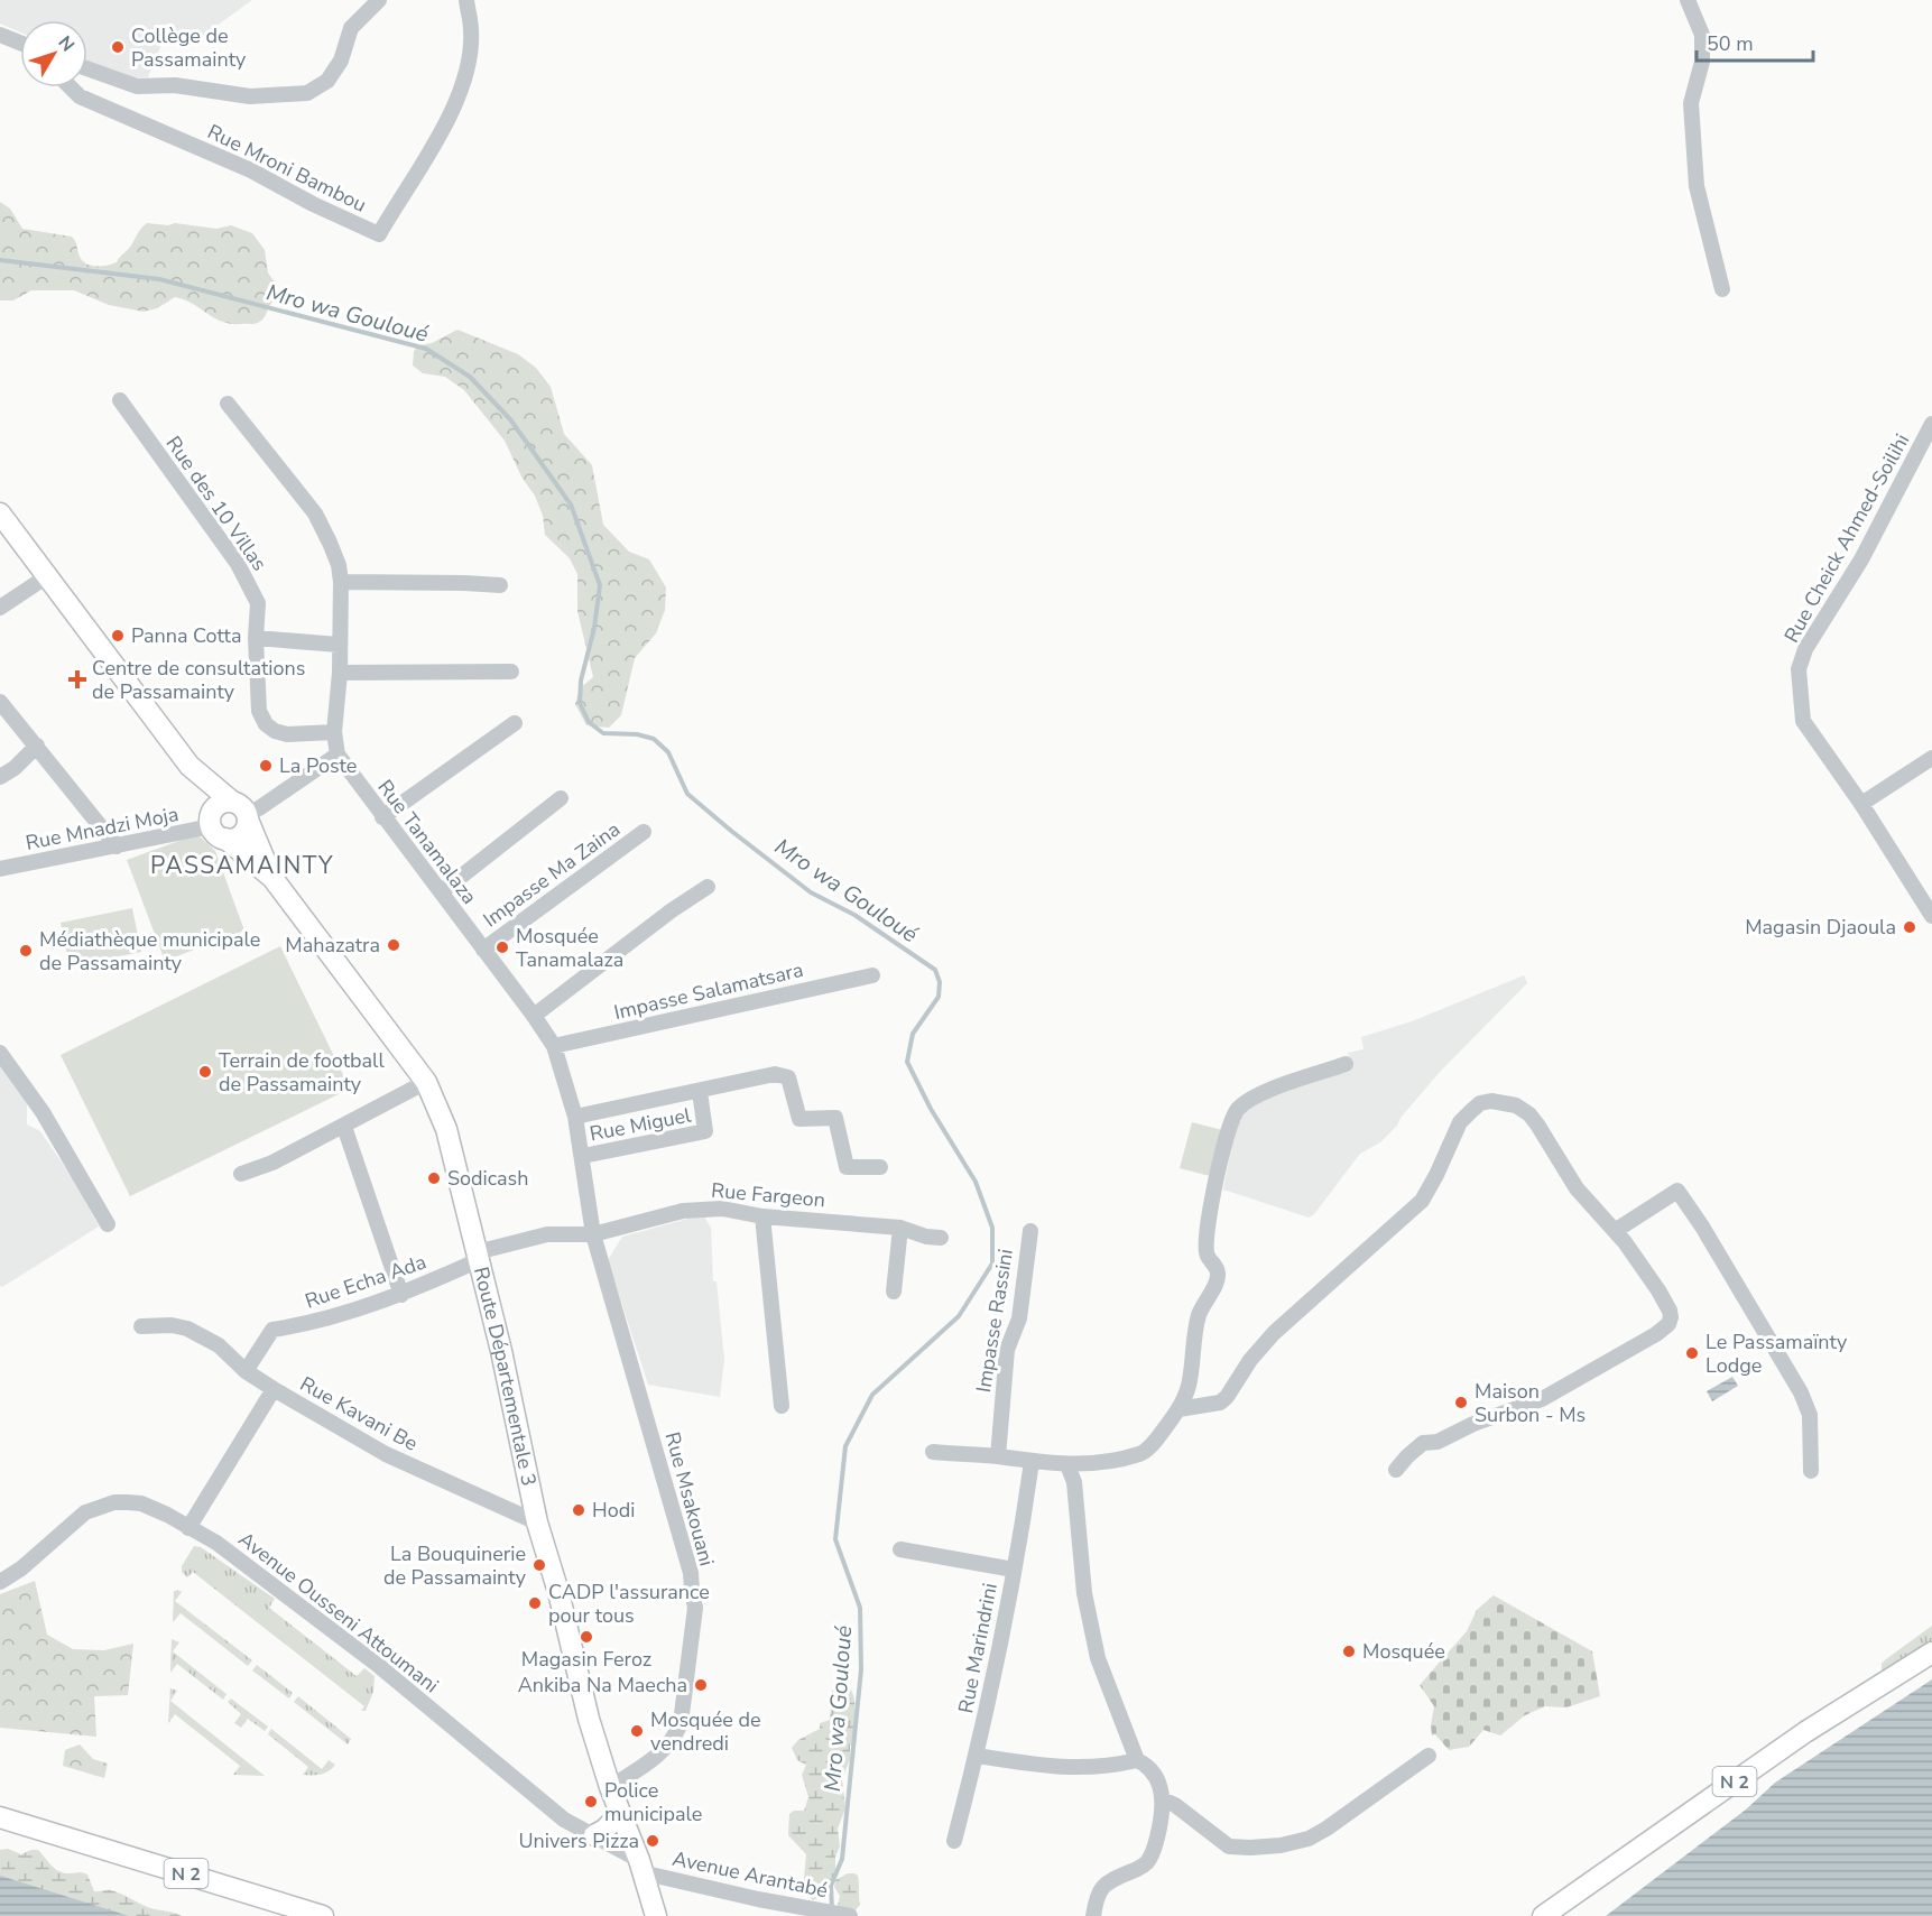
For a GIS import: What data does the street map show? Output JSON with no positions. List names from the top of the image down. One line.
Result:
{"streets":{"main road":["Route Départementale 3","N 2"],"street":["Rue Mroni Bambou","Rue des 10 Villas","Rue Cheick Ahmed-Soilihi","Rue Mnadzi Moja","Rue Tanamalaza","Impasse Ma Zaina","Impasse Salamatsara","Rue Miguel","Rue Fargeon","Rue Echa Ada","Impasse Rassini","Rue Kavani Be","Rue Msakouani","Avenue Ousseni Attoumani","Rue Marindrini","Avenue Arantabé"]},"crossings":[["Rue des 10 Villas","Rue Tanamalaza"],["Rue Mnadzi Moja","Route Départementale 3"],["Rue Tanamalaza","Impasse Ma Zaina"],["Rue Tanamalaza","Impasse Salamatsara"],["Rue Tanamalaza","Rue Miguel"],["Rue Tanamalaza","Rue Fargeon"],["Rue Tanamalaza","Rue Msakouani"],["Rue Fargeon","Rue Echa Ada"],["Rue Fargeon","Route Départementale 3"],["Rue Fargeon","Rue Msakouani"],["Rue Echa Ada","Route Départementale 3"],["Route Départementale 3","Rue Kavani Be"],["Route Départementale 3","Rue Msakouani"],["Route Départementale 3","Avenue Ousseni Attoumani"],["Route Départementale 3","Avenue Arantabé"],["Rue Kavani Be","Avenue Ousseni Attoumani"],["Avenue Ousseni Attoumani","Avenue Arantabé"]],"districts":["PASSAMAINTY"],"water":["Mro wa Gouloué"],"places":{"other":["Collège de Passamainty","Panna Cotta","La Poste","Magasin Djaoula","Mahazatra","Mosquée Tanamalaza","Médiathèque municipale de Passamainty","Terrain de football de Passamainty","Sodicash","Le Passamaïnty Lodge","Maison Surbon - Ms","Hodi","La Bouquinerie de Passamainty","CADP l'assurance pour tous","Magasin Feroz","Mosquée","Ankiba Na Maecha","Mosquée de vendredi","Police municipale","Univers Pizza"],"health":["Centre de consultations de Passamainty"]},"scale_bar":"50 m","north":"top right"}
